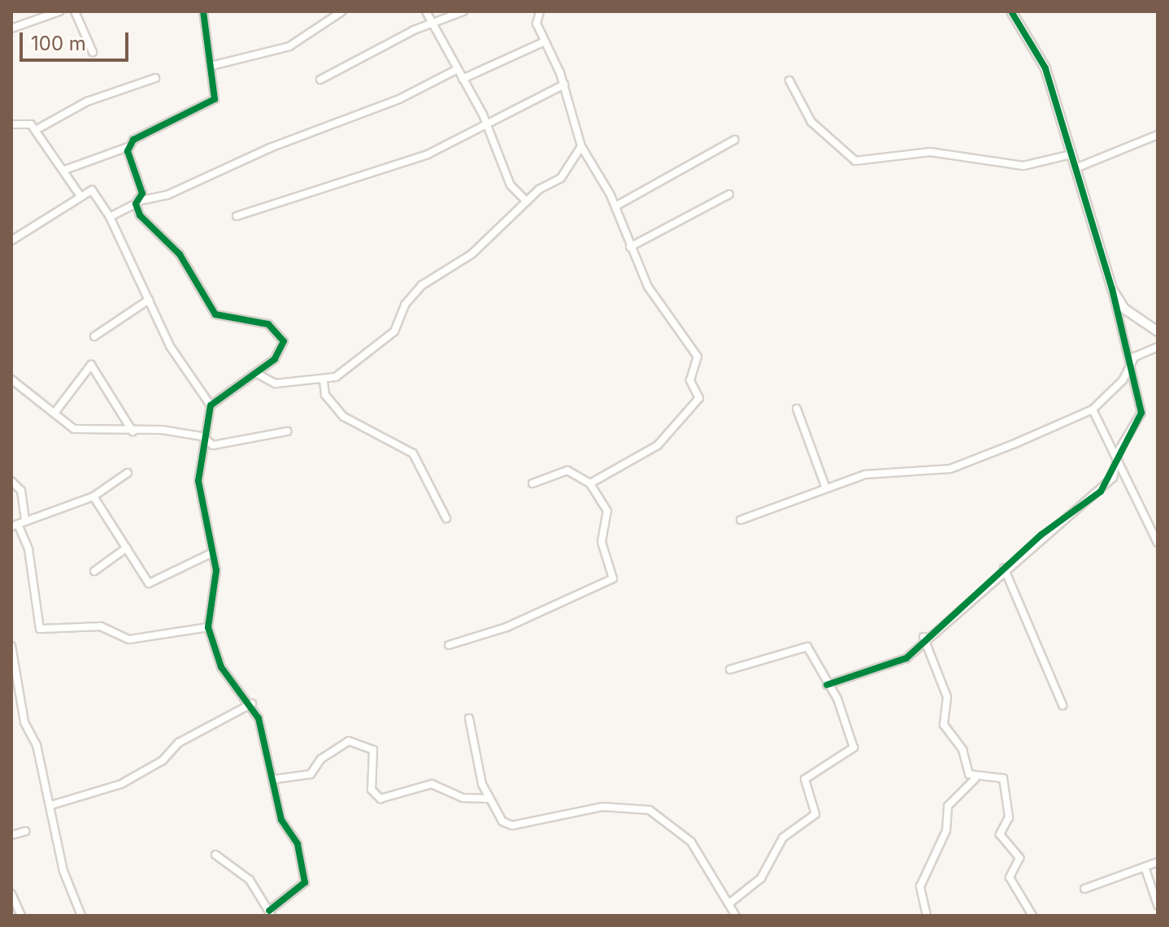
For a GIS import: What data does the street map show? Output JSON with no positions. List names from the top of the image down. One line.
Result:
{"scale_bar":"100 m"}
